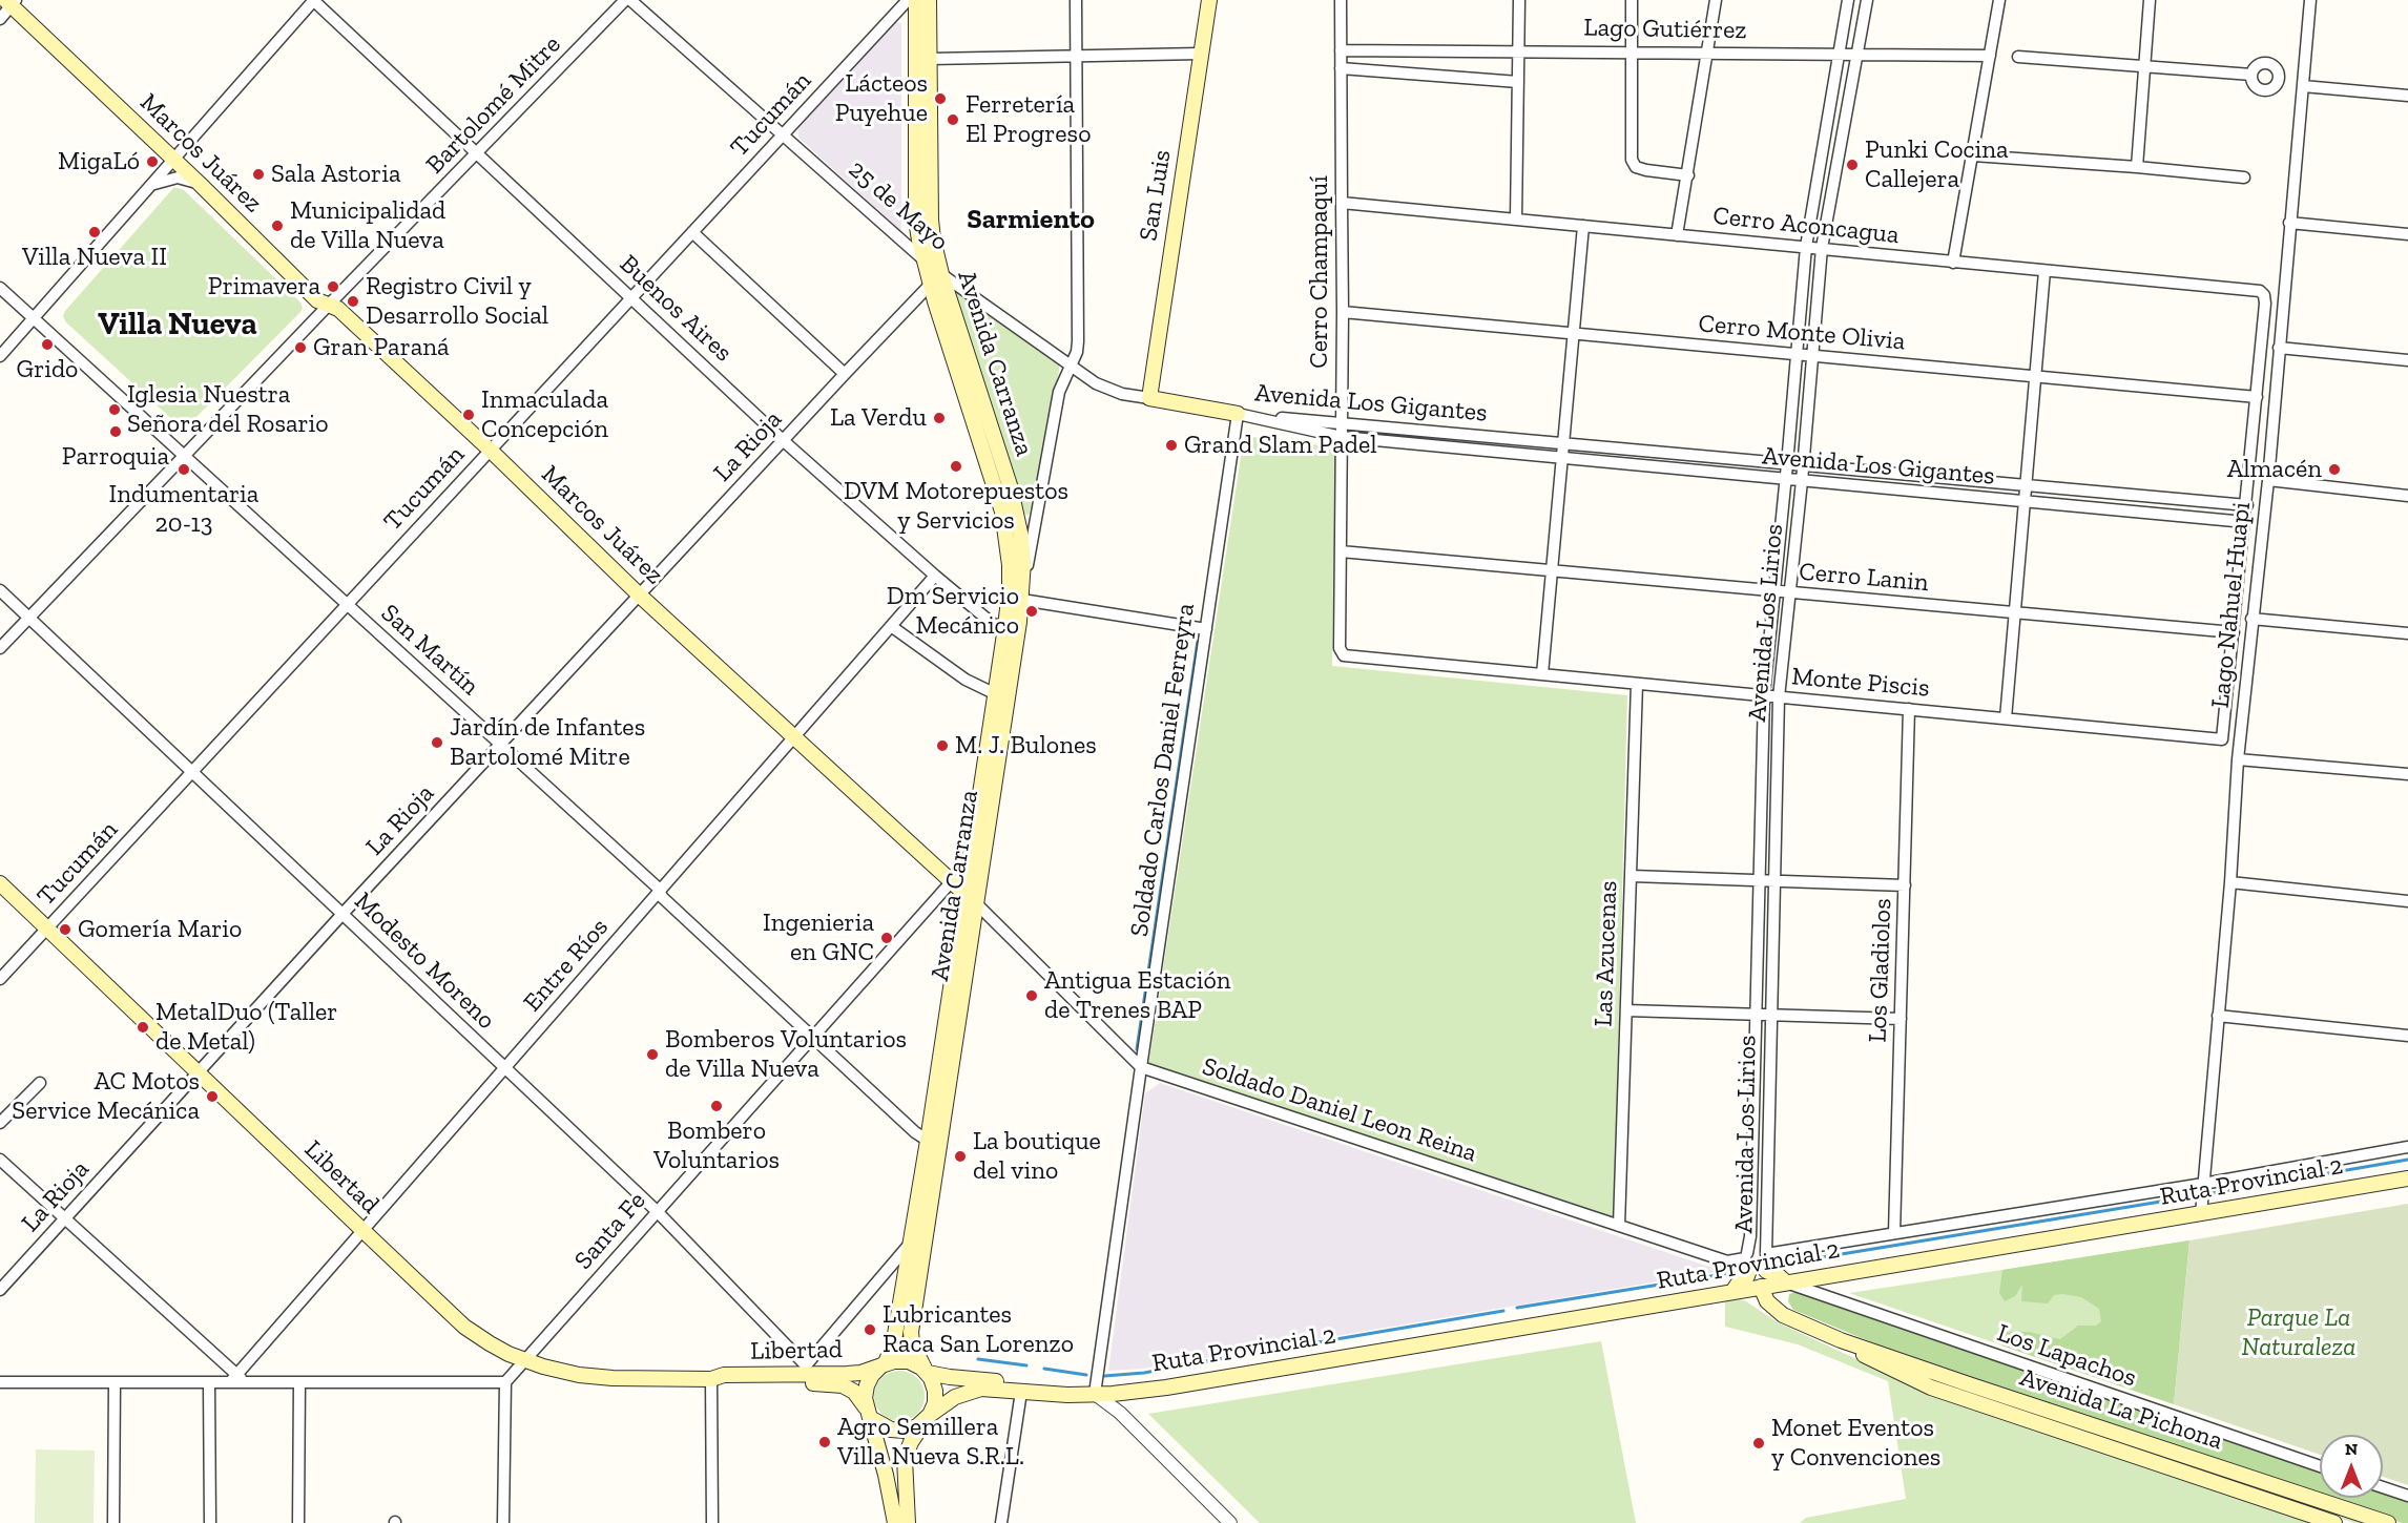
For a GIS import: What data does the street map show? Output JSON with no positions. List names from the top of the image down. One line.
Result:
{"streets":{"main road":["Marcos Juárez","San Luis","25 de Mayo","Avenida Carranza","Libertad","Ruta Provincial 2","Avenida La Pichona"],"street":["Lago Gutiérrez","Bartolomé Mitre","Tucumán","Cerro Aconcagua","Cerro Champaquí","Buenos Aires","Cerro Monte Olivia","Avenida Los Gigantes","La Rioja","Cerro Lanin","Lago Nahuel Huapi","Avenida Los Lirios","San Martín","Monte Piscis","Soldado Carlos Daniel Ferreyra","Las Azucenas","Modesto Moreno","Entre Ríos","Los Gladiolos","Soldado Daniel Leon Reina","Santa Fe","Los Lapachos"]},"crossings":[["Lago Gutiérrez","Cerro Champaquí"],["Lago Gutiérrez","Avenida Los Lirios"],["Bartolomé Mitre","Marcos Juárez"],["Bartolomé Mitre","25 de Mayo"],["Bartolomé Mitre","Buenos Aires"],["Bartolomé Mitre","San Martín"],["Bartolomé Mitre","Modesto Moreno"],["Tucumán","Marcos Juárez"],["Tucumán","25 de Mayo"],["Tucumán","Buenos Aires"],["Tucumán","San Martín"],["Tucumán","Modesto Moreno"],["Tucumán","Libertad"],["Marcos Juárez","Avenida Carranza"],["Marcos Juárez","La Rioja"],["Marcos Juárez","Entre Ríos"],["Marcos Juárez","Soldado Daniel Leon Reina"],["Marcos Juárez","Santa Fe"],["San Luis","25 de Mayo"],["25 de Mayo","Avenida Carranza"],["25 de Mayo","Avenida Los Gigantes"],["25 de Mayo","La Rioja"],["25 de Mayo","Soldado Carlos Daniel Ferreyra"],["Cerro Aconcagua","Cerro Champaquí"],["Cerro Aconcagua","Lago Nahuel Huapi"],["Cerro Aconcagua","Avenida Los Lirios"],["Cerro Champaquí","Cerro Monte Olivia"],["Cerro Champaquí","Avenida Los Gigantes"],["Cerro Champaquí","Cerro Lanin"],["Cerro Champaquí","Monte Piscis"],["Buenos Aires","Avenida Carranza"],["Buenos Aires","La Rioja"],["Buenos Aires","Entre Ríos"],["Cerro Monte Olivia","Lago Nahuel Huapi"],["Cerro Monte Olivia","Avenida Los Lirios"],["Avenida Carranza","La Rioja"],["Avenida Carranza","San Martín"],["Avenida Carranza","Soldado Daniel Leon Reina"],["Avenida Carranza","Libertad"],["Avenida Los Gigantes","Lago Nahuel Huapi"],["Avenida Los Gigantes","Avenida Los Lirios"],["Avenida Los Gigantes","Soldado Carlos Daniel Ferreyra"],["La Rioja","San Martín"],["La Rioja","Modesto Moreno"],["La Rioja","Libertad"],["Cerro Lanin","Lago Nahuel Huapi"],["Cerro Lanin","Avenida Los Lirios"],["Lago Nahuel Huapi","Monte Piscis"],["Lago Nahuel Huapi","Soldado Daniel Leon Reina"],["Lago Nahuel Huapi","Ruta Provincial 2"],["Avenida Los Lirios","Monte Piscis"],["Avenida Los Lirios","Soldado Daniel Leon Reina"],["San Martín","Entre Ríos"],["San Martín","Santa Fe"],["Monte Piscis","Las Azucenas"],["Monte Piscis","Los Gladiolos"],["Soldado Carlos Daniel Ferreyra","Soldado Daniel Leon Reina"],["Soldado Carlos Daniel Ferreyra","Ruta Provincial 2"],["Las Azucenas","Soldado Daniel Leon Reina"],["Modesto Moreno","Entre Ríos"],["Modesto Moreno","Libertad"],["Modesto Moreno","Santa Fe"],["Entre Ríos","Libertad"],["Los Gladiolos","Soldado Daniel Leon Reina"],["Libertad","Santa Fe"],["Ruta Provincial 2","Los Lapachos"],["Ruta Provincial 2","Avenida La Pichona"]],"districts":["Sarmiento","Villa Nueva"],"parks":["Parque La Naturaleza"],"places":["Lácteos Puyehue","Ferretería El Progreso","MigaLó","Punki Cocina Callejera","Sala Astoria","Municipalidad de Villa Nueva","Villa Nueva II","Primavera","Registro Civil y Desarrollo Social","Grido","Gran Paraná","Iglesia Nuestra Señora del Rosario","Inmaculada Concepción","La Verdu","Parroquia","Grand Slam Padel","DVM Motorepuestos y Servicios","Indumentaria 20-13","Almacén","Dm Servicio Mecánico","Jardín de Infantes Bartolomé Mitre","M. J. Bulones","Gomería Mario","Ingenieria en GNC","Antigua Estación de Trenes BAP","MetalDuo (Taller de Metal)","Bomberos Voluntarios de Villa Nueva","AC Motos Service Mecánica","Bombero Voluntarios","La boutique del vino","Lubricantes Raca San Lorenzo","Agro Semillera Villa Nueva S.R.L.","Monet Eventos y Convenciones"],"north":"top"}
